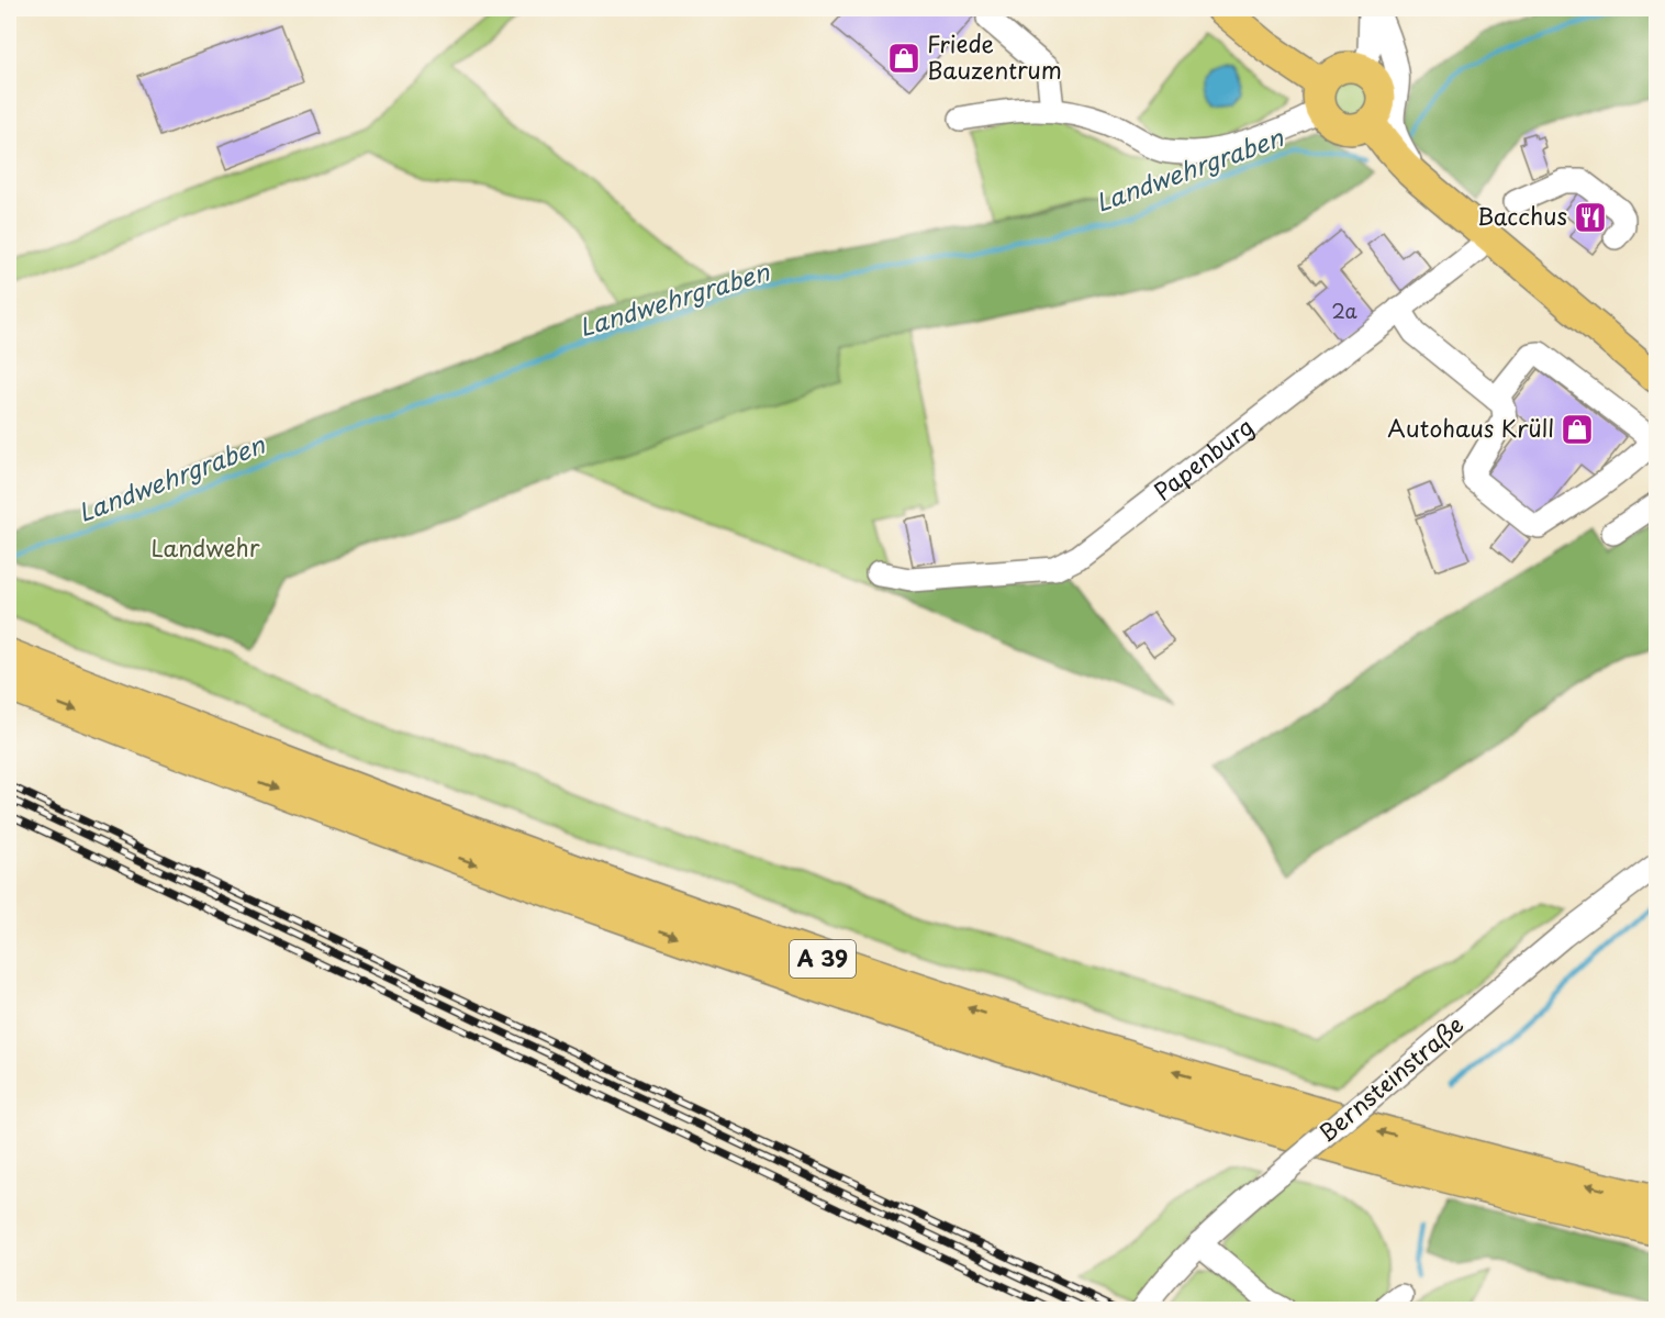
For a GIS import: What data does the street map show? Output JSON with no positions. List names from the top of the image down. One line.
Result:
{"streets":{"highway":["A 39"],"street":["Papenburg","Bernsteinstraße"]},"water":["Landwehrgraben"],"parks":["Landwehr"],"places":{"shop":["Friede Bauzentrum","Autohaus Krüll"],"restaurant":["Bacchus"]},"house_numbers":["2a"]}
